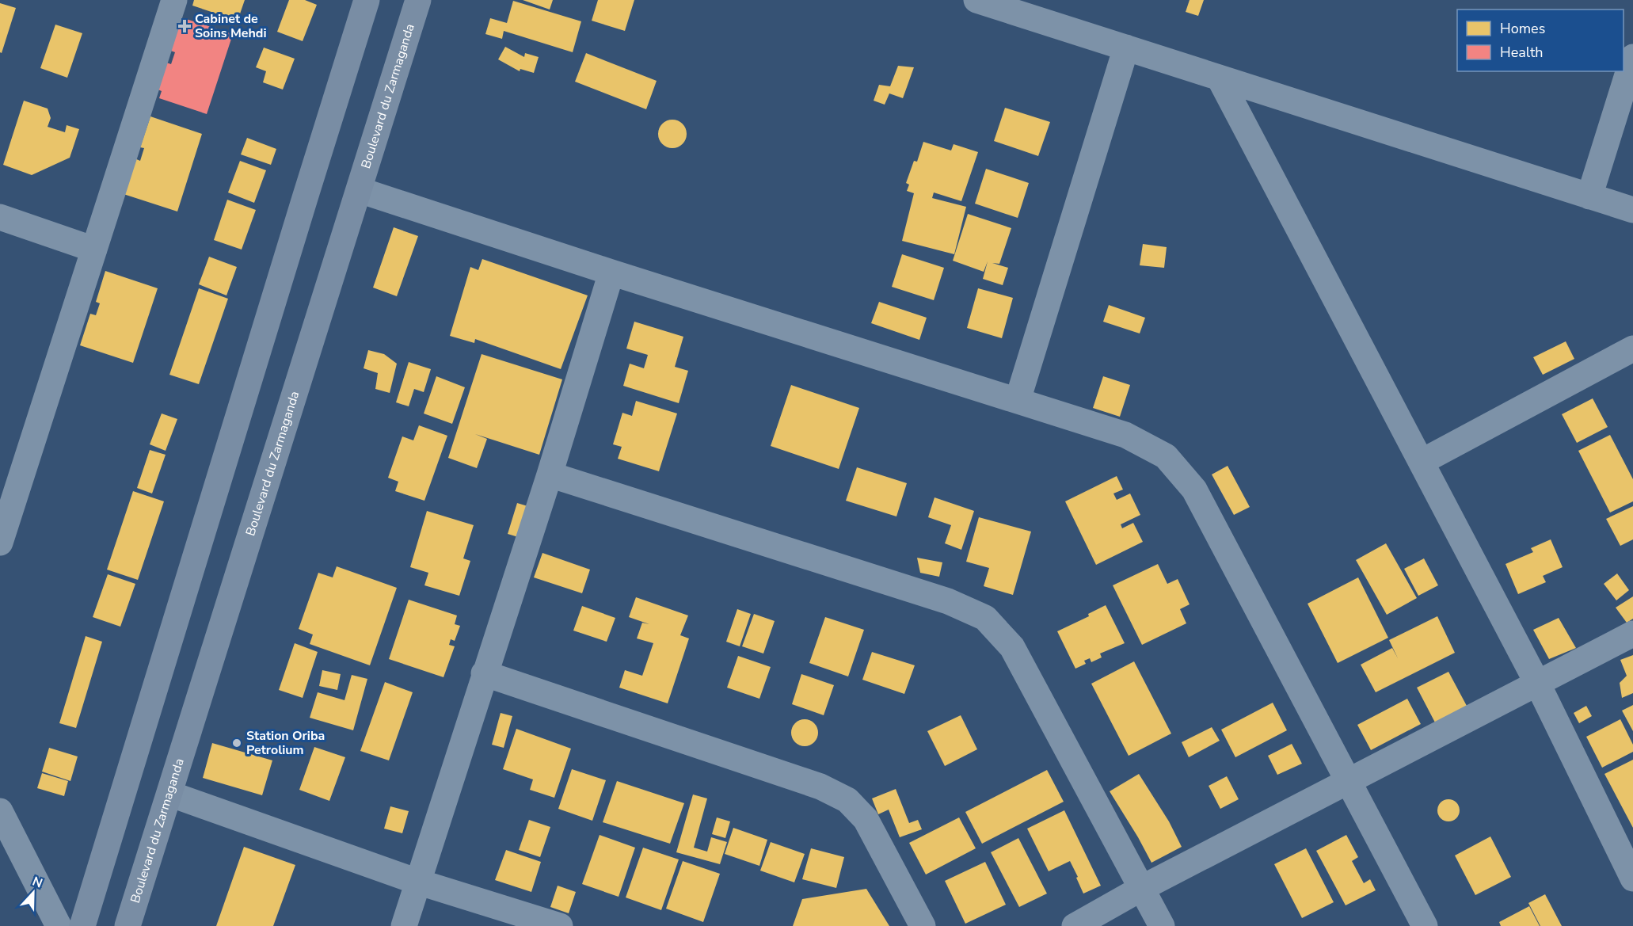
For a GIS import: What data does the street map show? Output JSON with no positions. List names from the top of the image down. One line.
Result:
{"streets":{"main road":["Boulevard du Zarmaganda"]},"places":{"health":["Cabinet de Soins Mehdi"],"other":["Station Oriba Petrolium"]},"legend":["Homes","Health"],"north":"top"}
